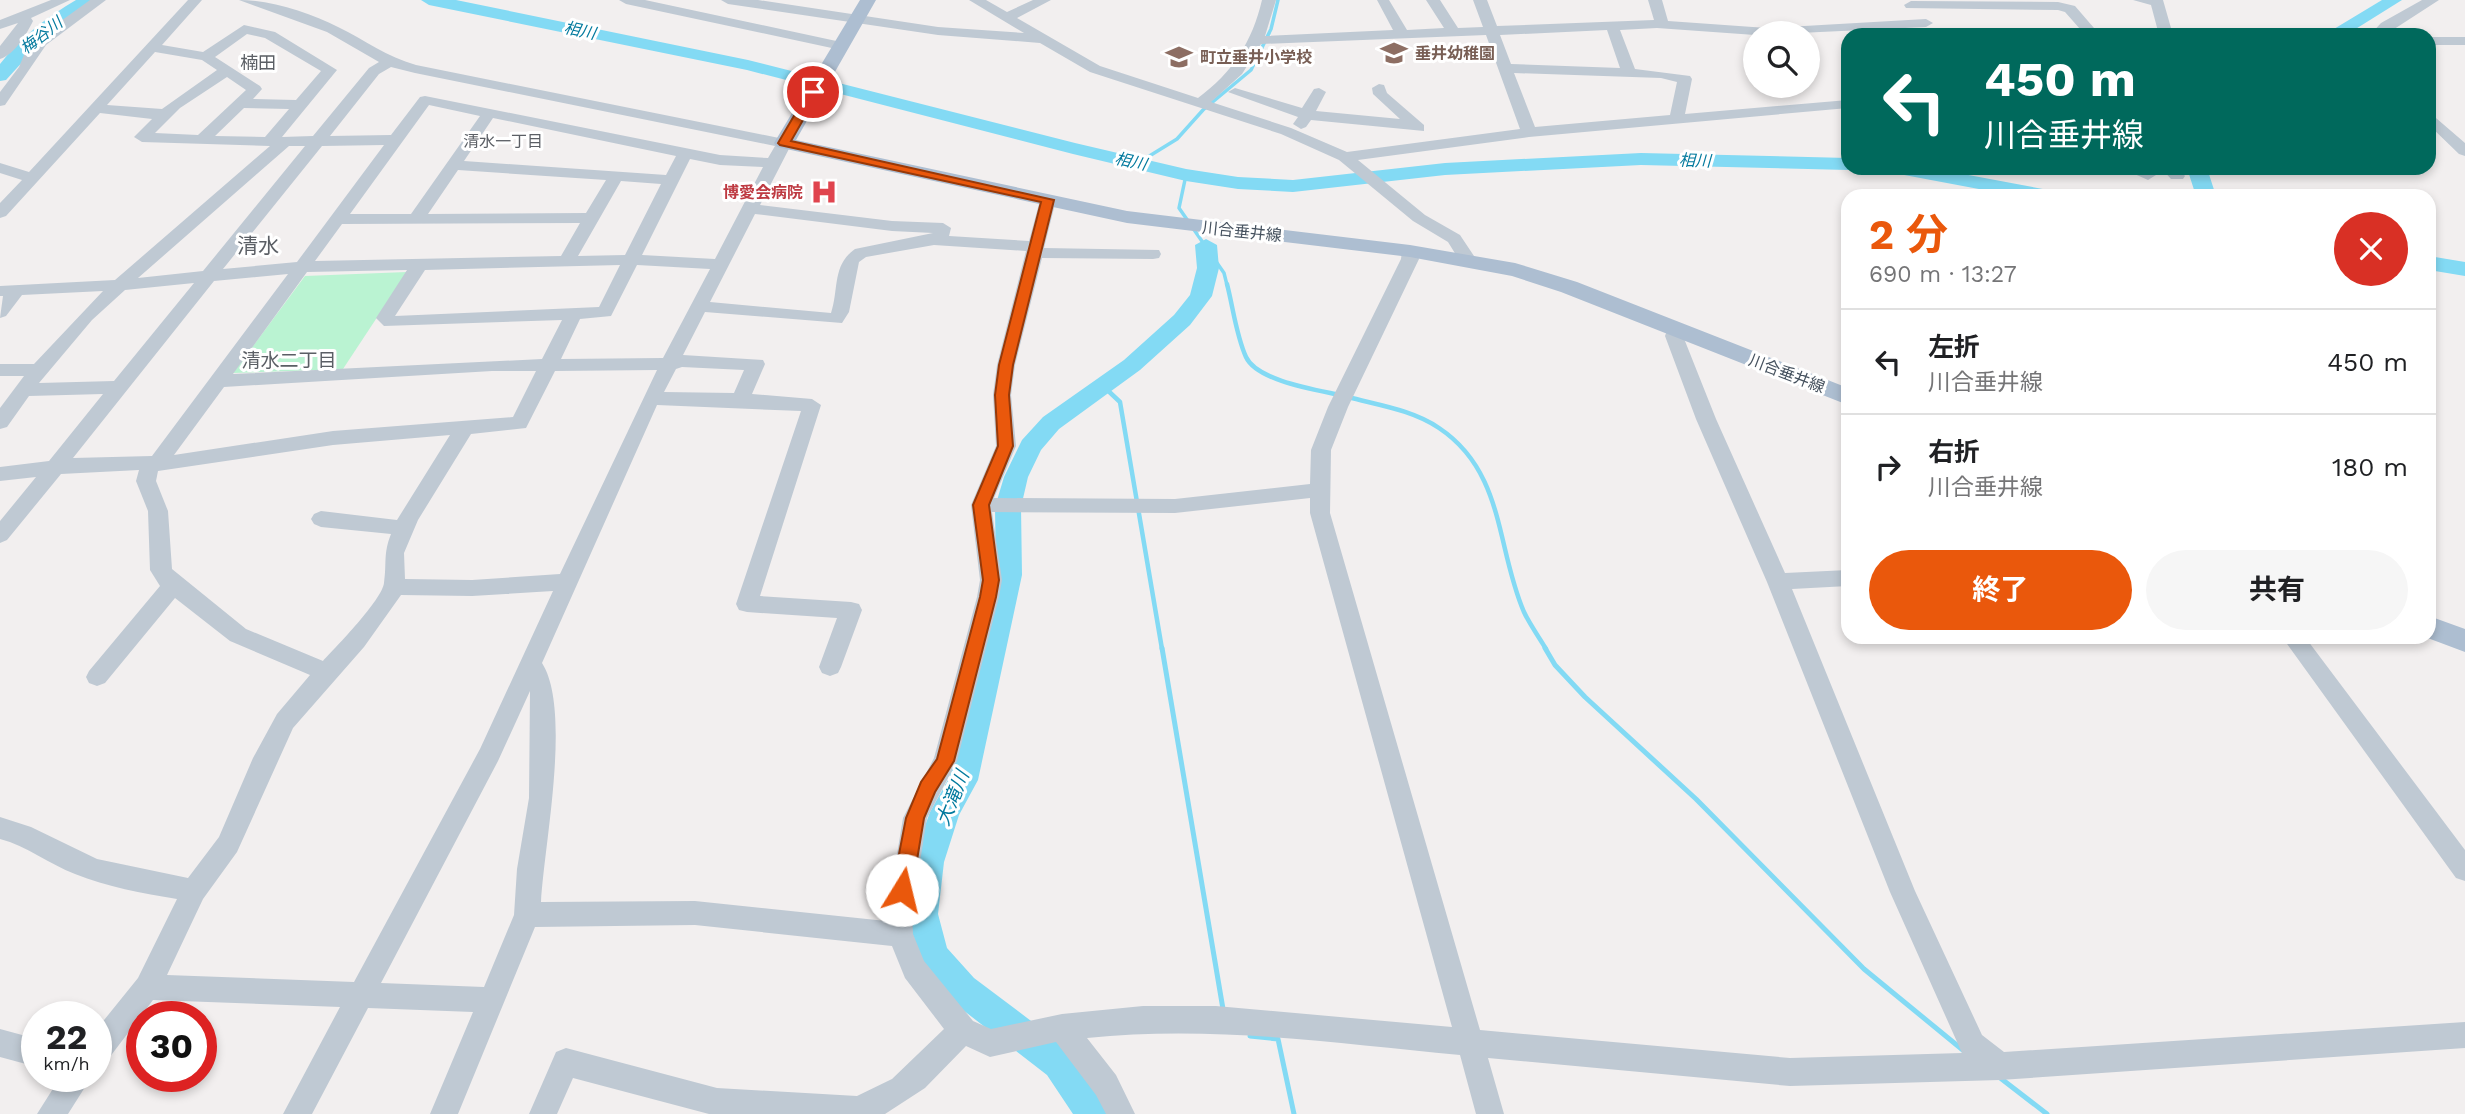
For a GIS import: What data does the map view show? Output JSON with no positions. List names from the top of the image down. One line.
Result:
{"streets":{"main road":["川合垂井線"]},"districts":["楠田","清水一丁目","清水","清水二丁目"],"water":["相川","梅谷川","大滝川"],"places":{"school or university":["垂井幼稚園","町立垂井小学校"],"hospital":["博愛会病院"]},"page":{"turn":["450 m","川合垂井線"],"heading":["2 分","690 m · 13:27"],"list":[{"name":"左折","note":"川合垂井線","value":"450 m"},{"name":"右折","note":"川合垂井線","value":"180 m"}],"buttons":["終了","共有"],"speed":"22 km/h","limit":"30"}}
